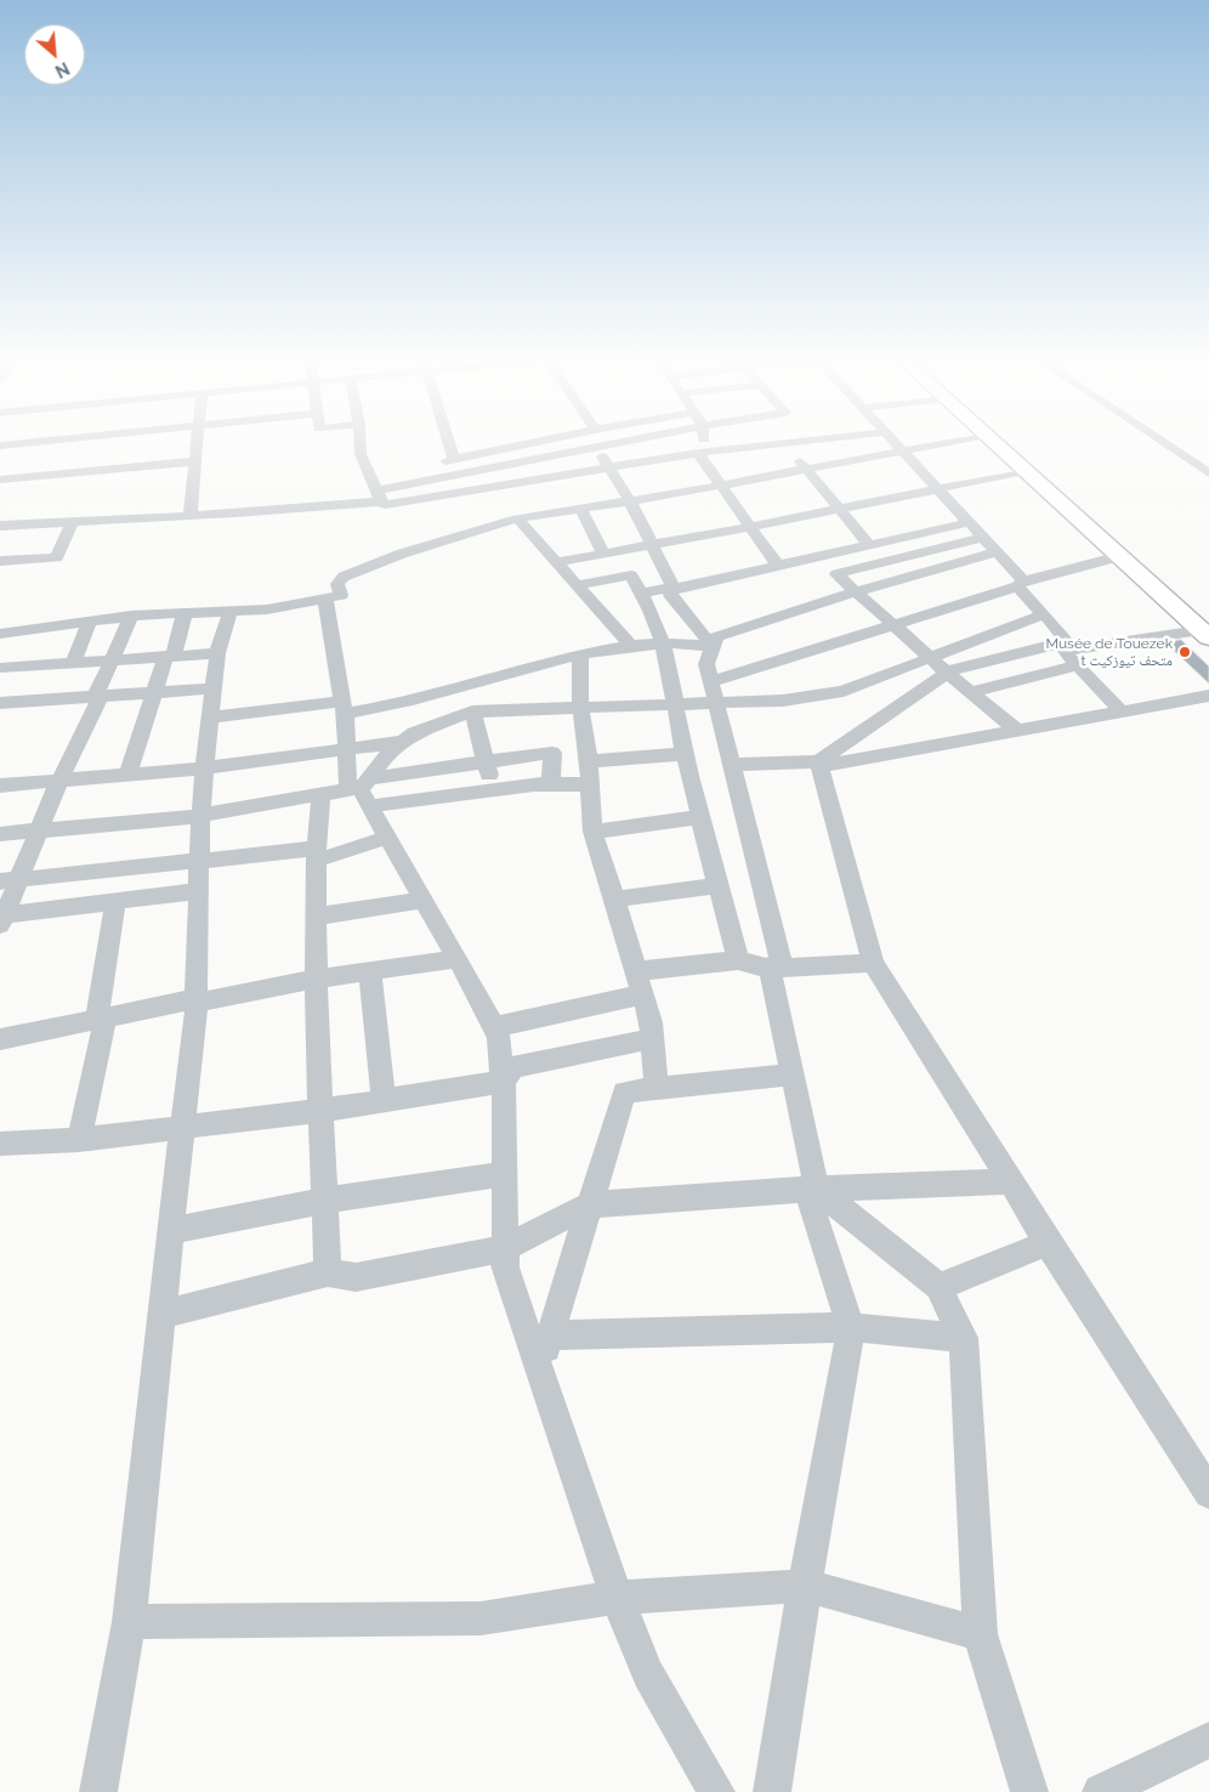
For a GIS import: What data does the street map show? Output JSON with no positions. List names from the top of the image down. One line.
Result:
{"places":["Musée de Touezek t متحف تيوزكيت"],"north":"bottom right"}
